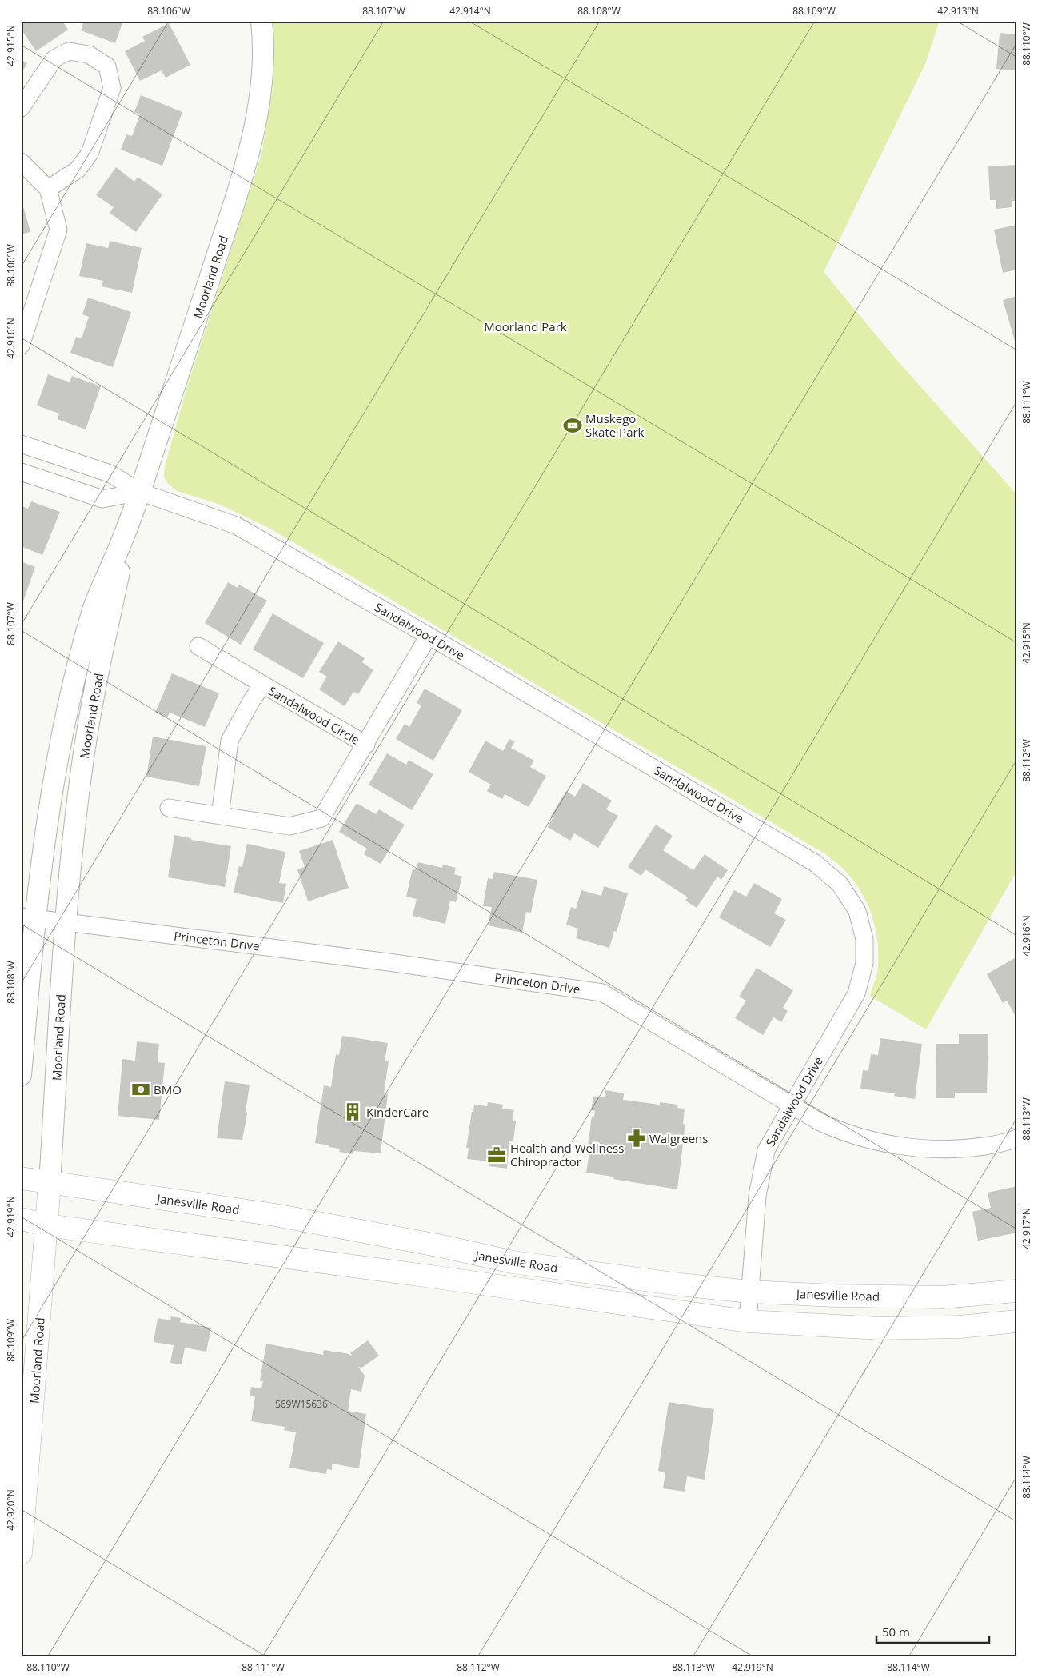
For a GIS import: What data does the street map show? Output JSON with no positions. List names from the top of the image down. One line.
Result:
{"streets":{"main road":["Moorland Road","Janesville Road"],"street":["Sandalwood Drive","Sandalwood Circle","Princeton Drive"]},"crossings":[["Moorland Road","Sandalwood Drive"],["Moorland Road","Princeton Drive"],["Moorland Road","Janesville Road"],["Sandalwood Drive","Sandalwood Circle"],["Sandalwood Drive","Princeton Drive"],["Sandalwood Drive","Janesville Road"]],"parks":["Moorland Park"],"places":{"sports":["Muskego Skate Park"],"bank":["BMO"],"building":["KinderCare"],"pharmacy":["Walgreens"],"office":["Health and Wellness Chiropractor"]},"house_numbers":["S69W15636"],"scale_bar":"50 m","coordinates":["88.106°W","88.107°W","42.914°N","88.108°W","88.109°W","42.913°N","88.110°W","42.915°N","42.916°N","88.111°W","88.112°W","88.113°W","42.919°N","42.917°N","88.114°W","42.920°N"]}
